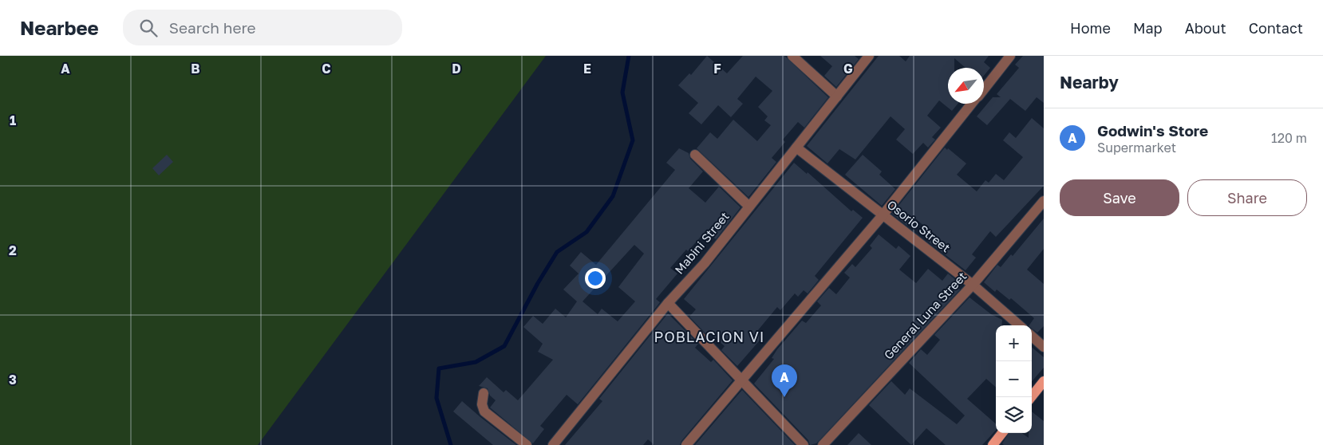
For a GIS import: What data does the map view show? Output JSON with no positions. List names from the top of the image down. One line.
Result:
{"streets":{"street":["Osorio Street","Mabini Street","General Luna Street"]},"crossings":[["Osorio Street","Mabini Street"],["Osorio Street","General Luna Street"]],"districts":["POBLACION VI"],"north":"bottom left","page":{"header":"Nearbee","search":"Search here","nav":["Home","Map","About","Contact"],"heading":"Nearby","list":[{"mark":"A","name":"Godwin's Store","note":"Supermarket","value":"120 m"}],"buttons":["Save","Share"],"map_buttons":["+","−"],"pins":"A"},"grid":{"columns":["A","B","C","D","E","F","G"],"rows":["1","2","3"]}}
